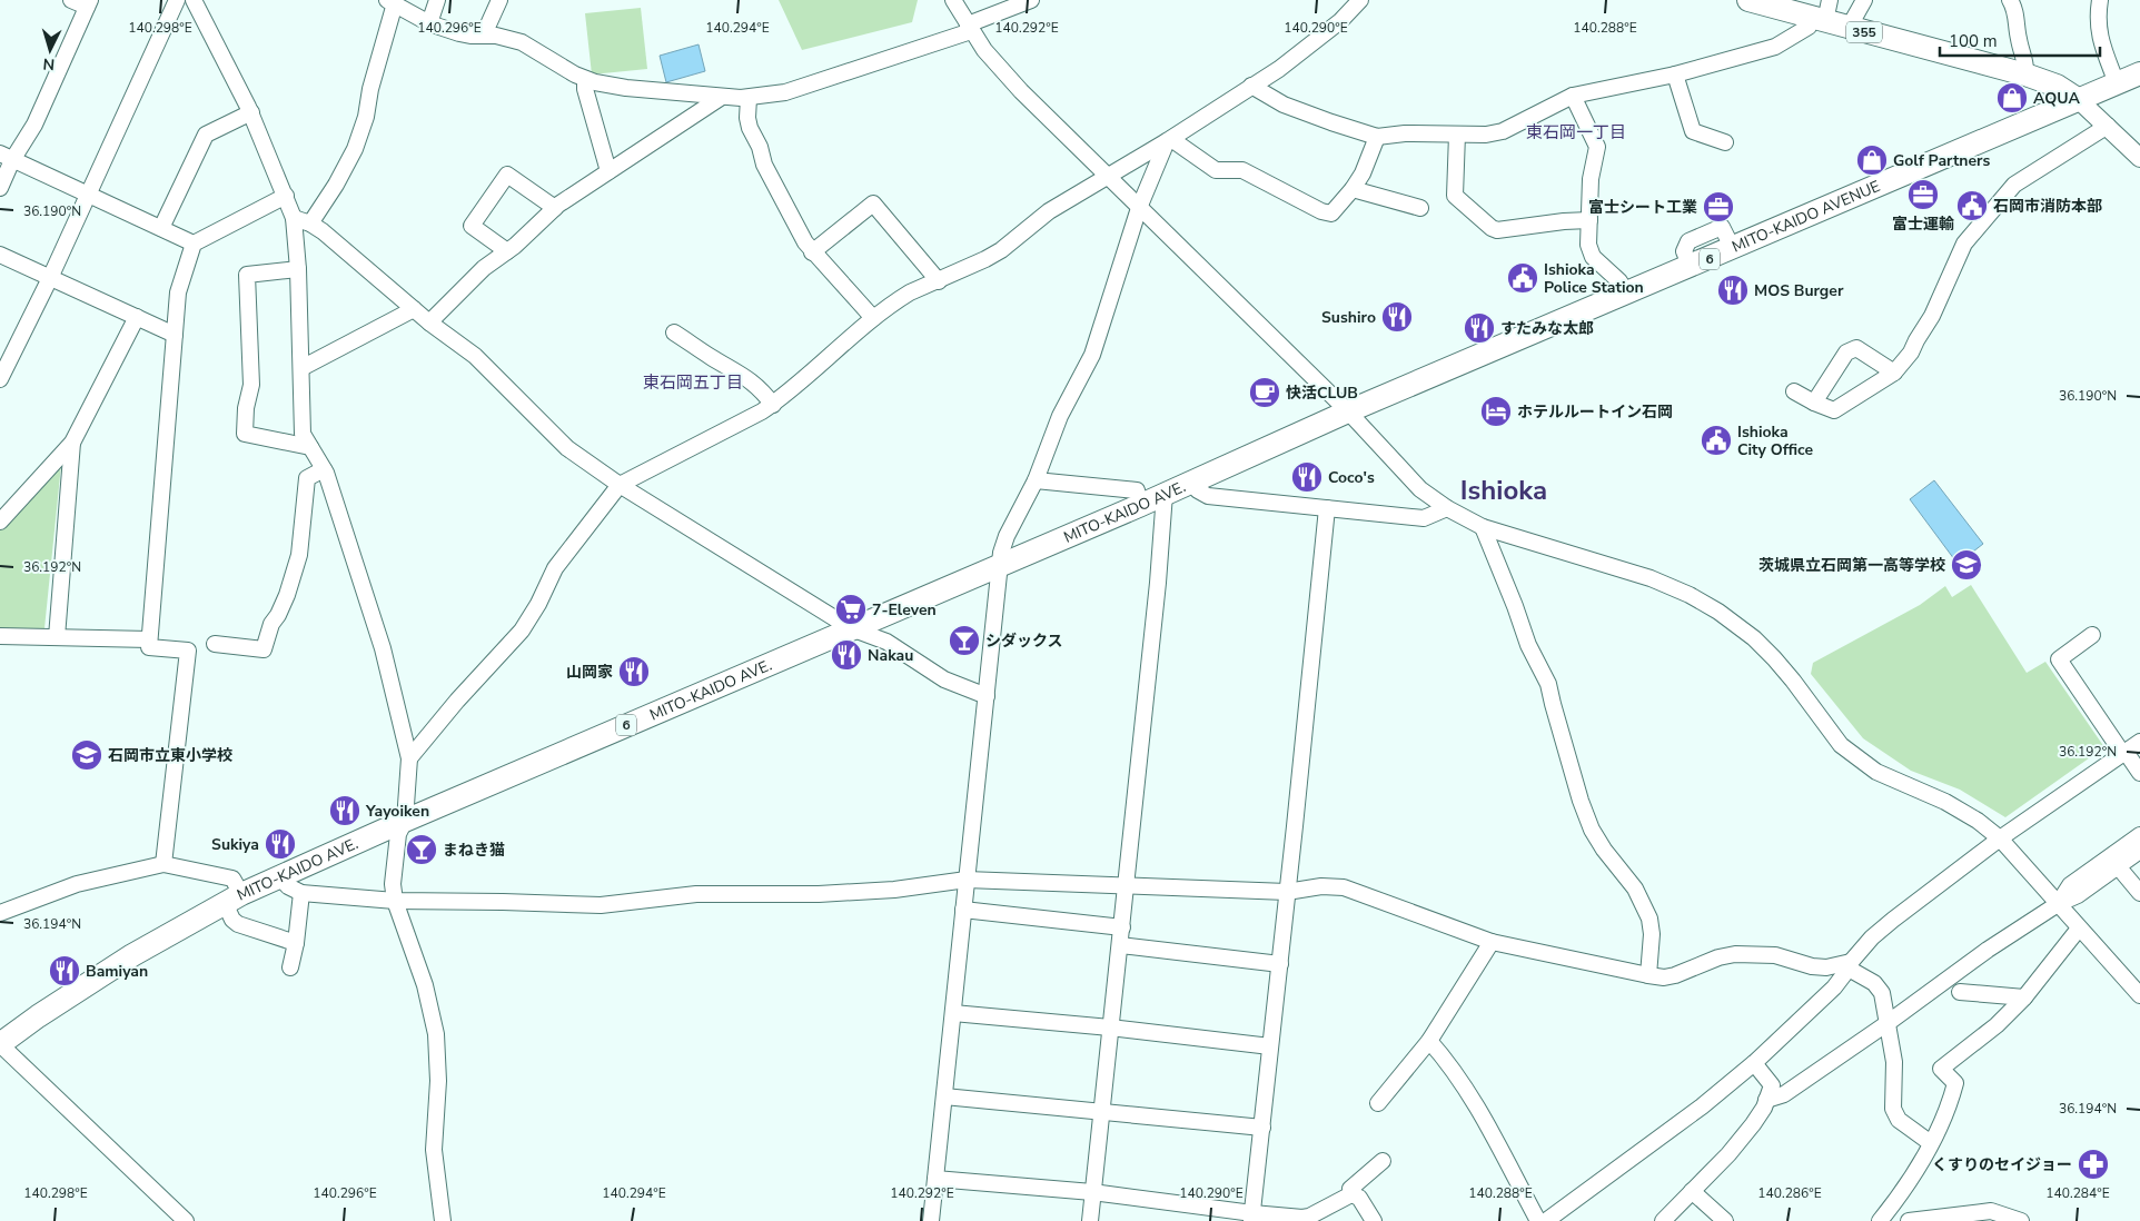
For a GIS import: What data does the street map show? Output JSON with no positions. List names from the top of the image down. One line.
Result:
{"streets":{"highway":["355","MITO-KAIDO AVENUE","6","MITO-KAIDO AVE."]},"crossings":[["355","MITO-KAIDO AVENUE"],["MITO-KAIDO AVENUE","MITO-KAIDO AVE."]],"districts":["東石岡一丁目","東石岡五丁目","Ishioka"],"places":{"shop":["AQUA","Golf Partners"],"office":["富士運輸","富士シート工業"],"public building":["石岡市消防本部","Ishioka Police Station","Ishioka City Office"],"restaurant":["MOS Burger","Sushiro","すたみな太郎","Coco's","Nakau","山岡家","Yayoiken","Sukiya","Bamiyan"],"cafe":["快活CLUB"],"hotel":["ホテルルートイン石岡"],"school or university":["茨城県立石岡第一高等学校","石岡市立東小学校"],"supermarket":["7-Eleven"],"bar":["シダックス","まねき猫"],"pharmacy":["くすりのセイジョー"]},"scale_bar":"100 m","north":"bottom","coordinates":["140.298°E","140.296°E","140.294°E","140.292°E","140.290°E","140.288°E","36.190°N","36.192°N","36.194°N","140.286°E","140.284°E"]}
